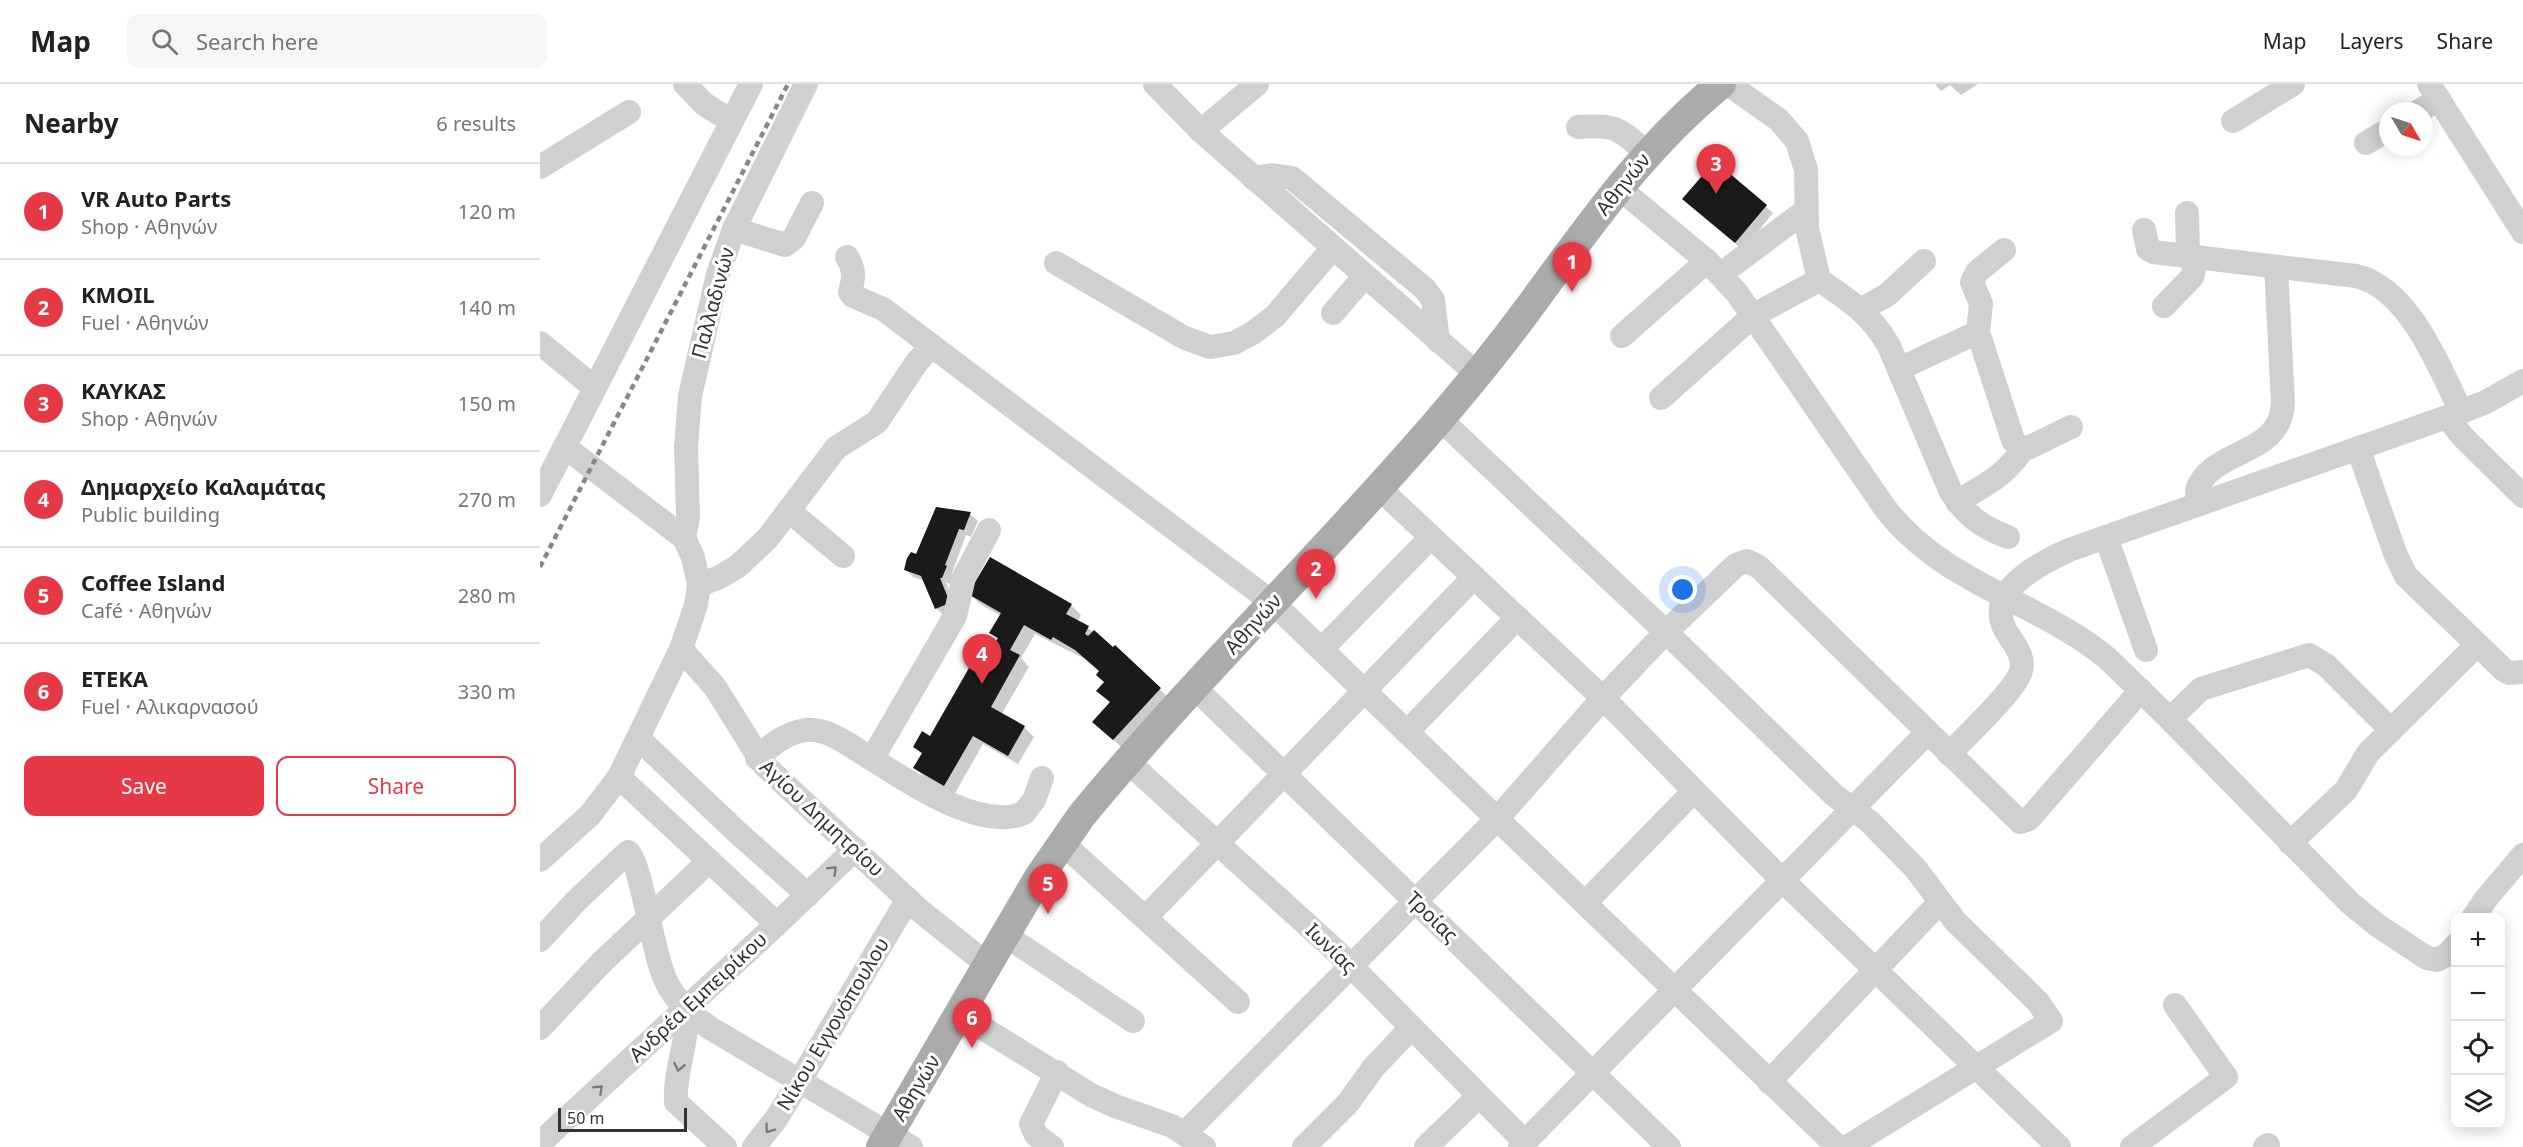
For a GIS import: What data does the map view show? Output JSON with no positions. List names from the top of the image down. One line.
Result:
{"streets":{"main road":["Αθηνών"],"street":["Παλλαδινών","Αγίου Δημητρίου","Τροίας","Ιωνίας","Ανδρέα Εμπειρίκου","Νίκου Εγγονόπουλου"]},"crossings":[["Αθηνών","Αγίου Δημητρίου"],["Αθηνών","Τροίας"],["Αθηνών","Ιωνίας"],["Αγίου Δημητρίου","Ανδρέα Εμπειρίκου"],["Αγίου Δημητρίου","Νίκου Εγγονόπουλου"]],"scale_bar":"50 m","north":"bottom right","page":{"header":"Map","search":"Search here","nav":["Map","Layers","Share"],"heading":["Nearby","6 results"],"pins":["3","1","2","4","5","6"],"list":[{"mark":"1","name":"VR Auto Parts","note":"Shop · Αθηνών","value":"120 m"},{"mark":"2","name":"KMOIL","note":"Fuel · Αθηνών","value":"140 m"},{"mark":"3","name":"ΚΑΥΚΑΣ","note":"Shop · Αθηνών","value":"150 m"},{"mark":"4","name":"Δημαρχείο Καλαμάτας","note":"Public building","value":"270 m"},{"mark":"5","name":"Coffee Island","note":"Café · Αθηνών","value":"280 m"},{"mark":"6","name":"ΕΤΕΚΑ","note":"Fuel · Αλικαρνασού","value":"330 m"}],"buttons":["Save","Share"],"map_buttons":["+","−"],"scale":"50 m"}}
